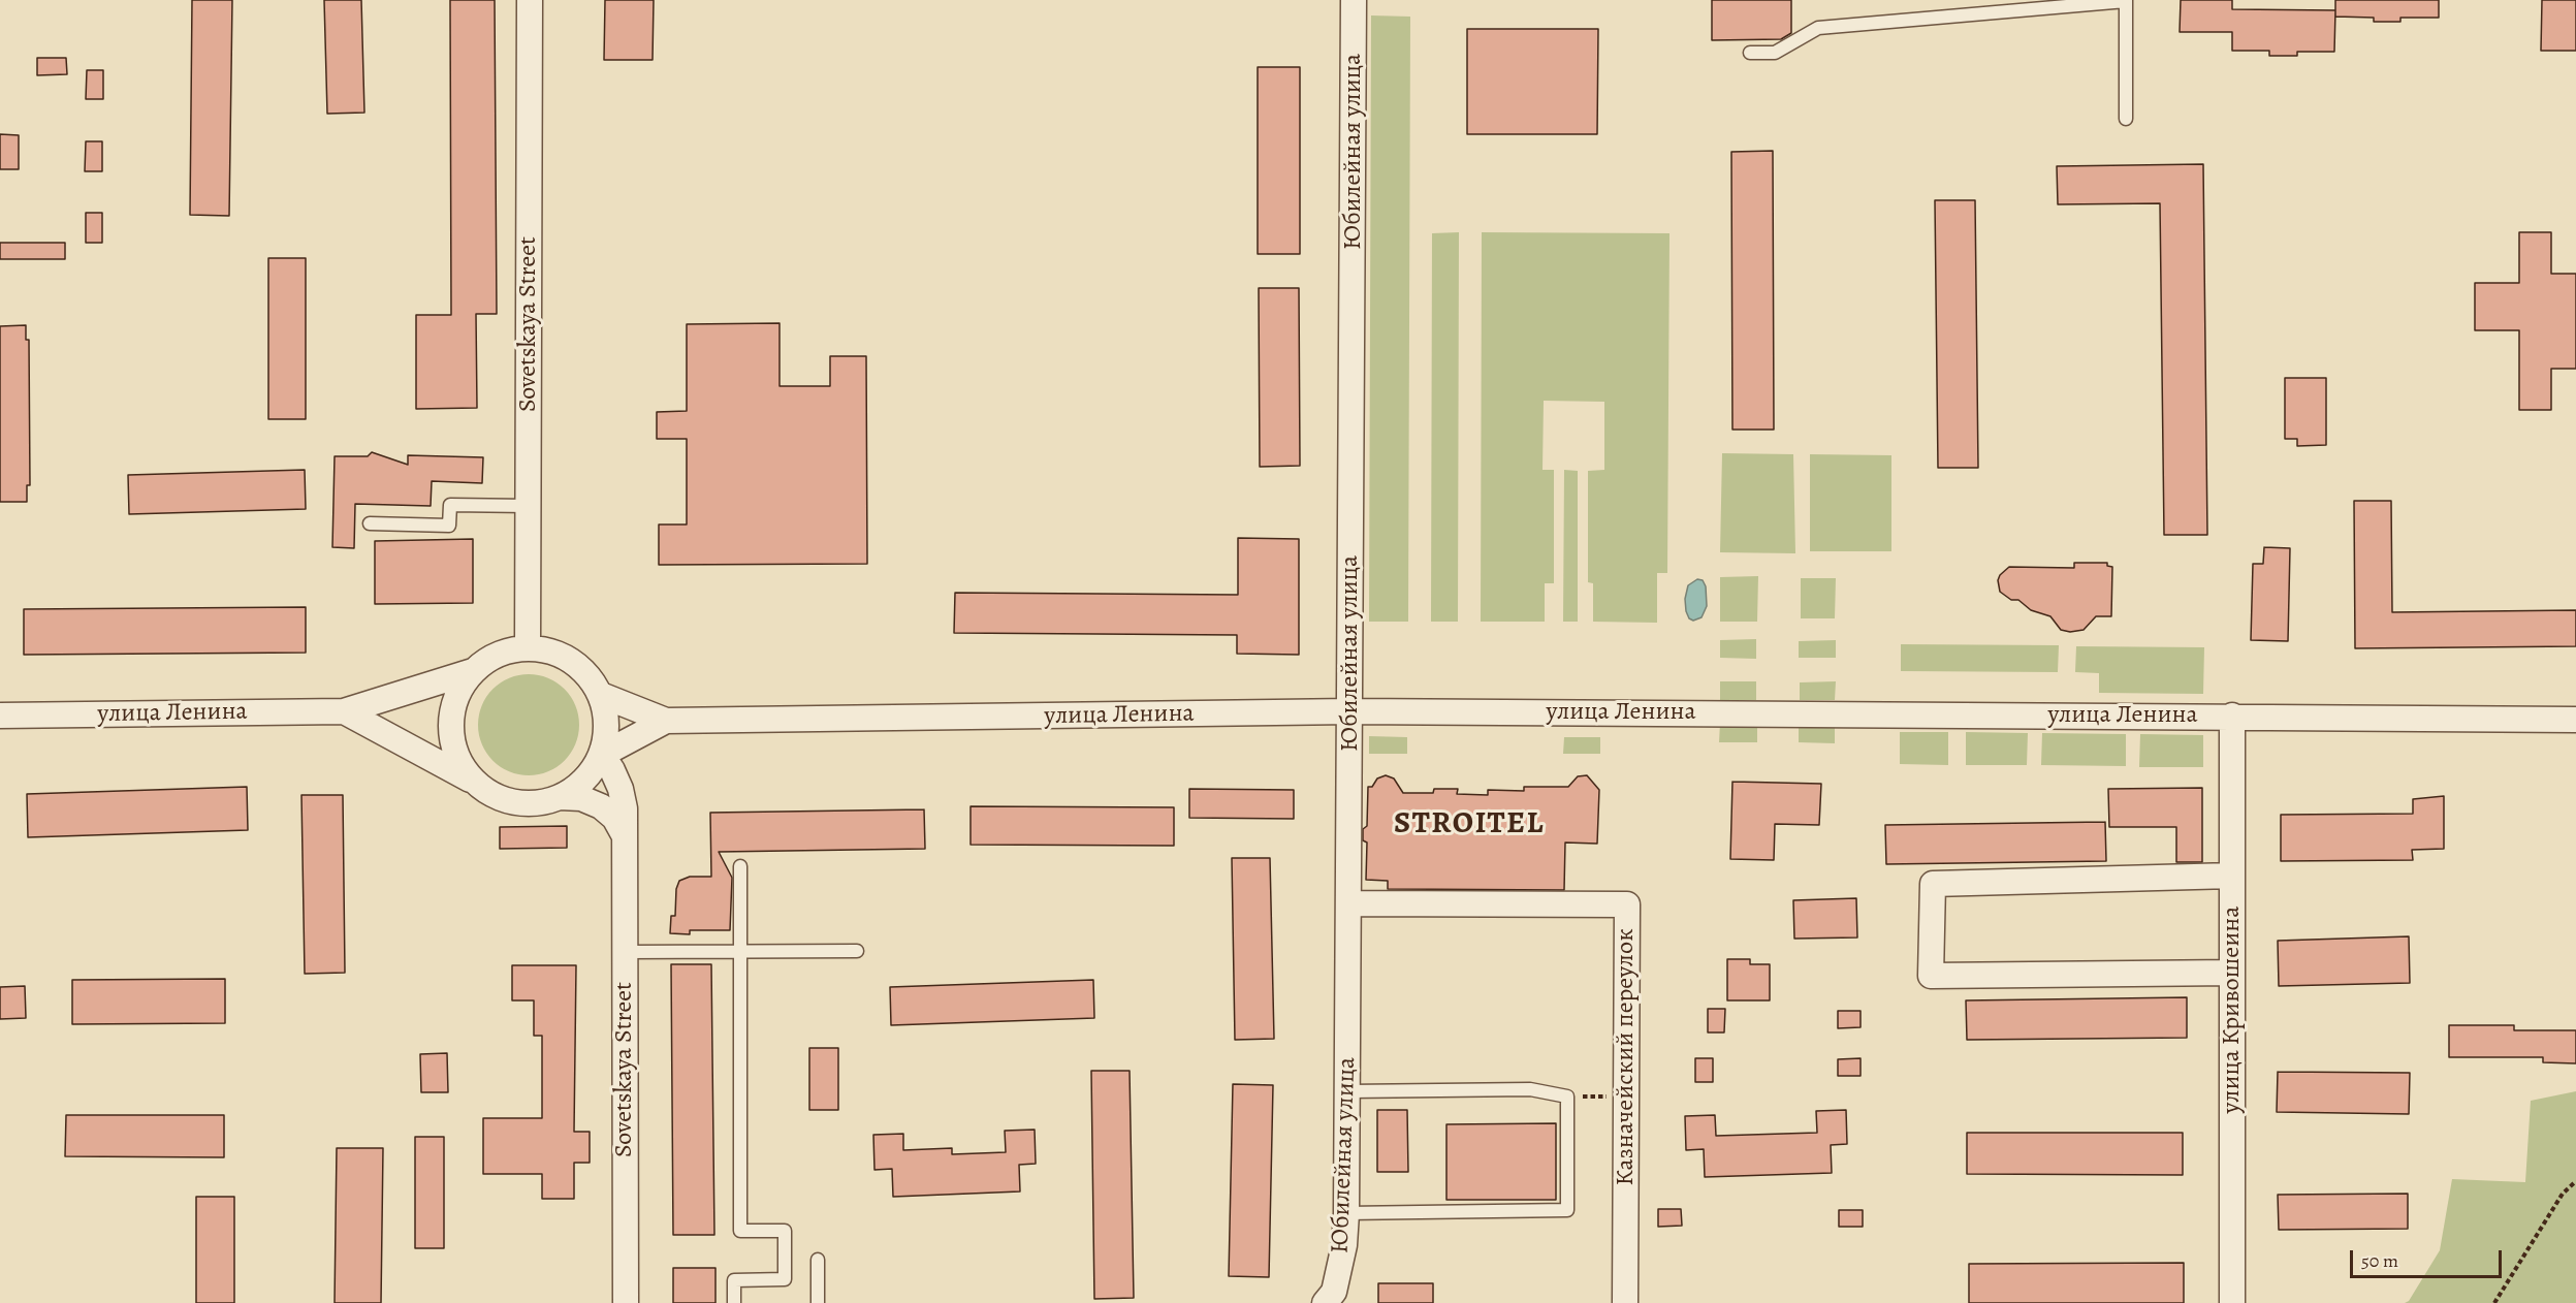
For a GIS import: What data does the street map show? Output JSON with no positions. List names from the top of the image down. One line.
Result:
{"streets":{"street":["Юбилейная улица","Sovetskaya Street","улица Ленина","улица Кривошеина","Казначейский переулок"]},"crossings":[["Юбилейная улица","улица Ленина"],["Юбилейная улица","Казначейский переулок"],["улица Ленина","улица Кривошеина"]],"districts":["STROITEL"],"scale_bar":"50 m"}
